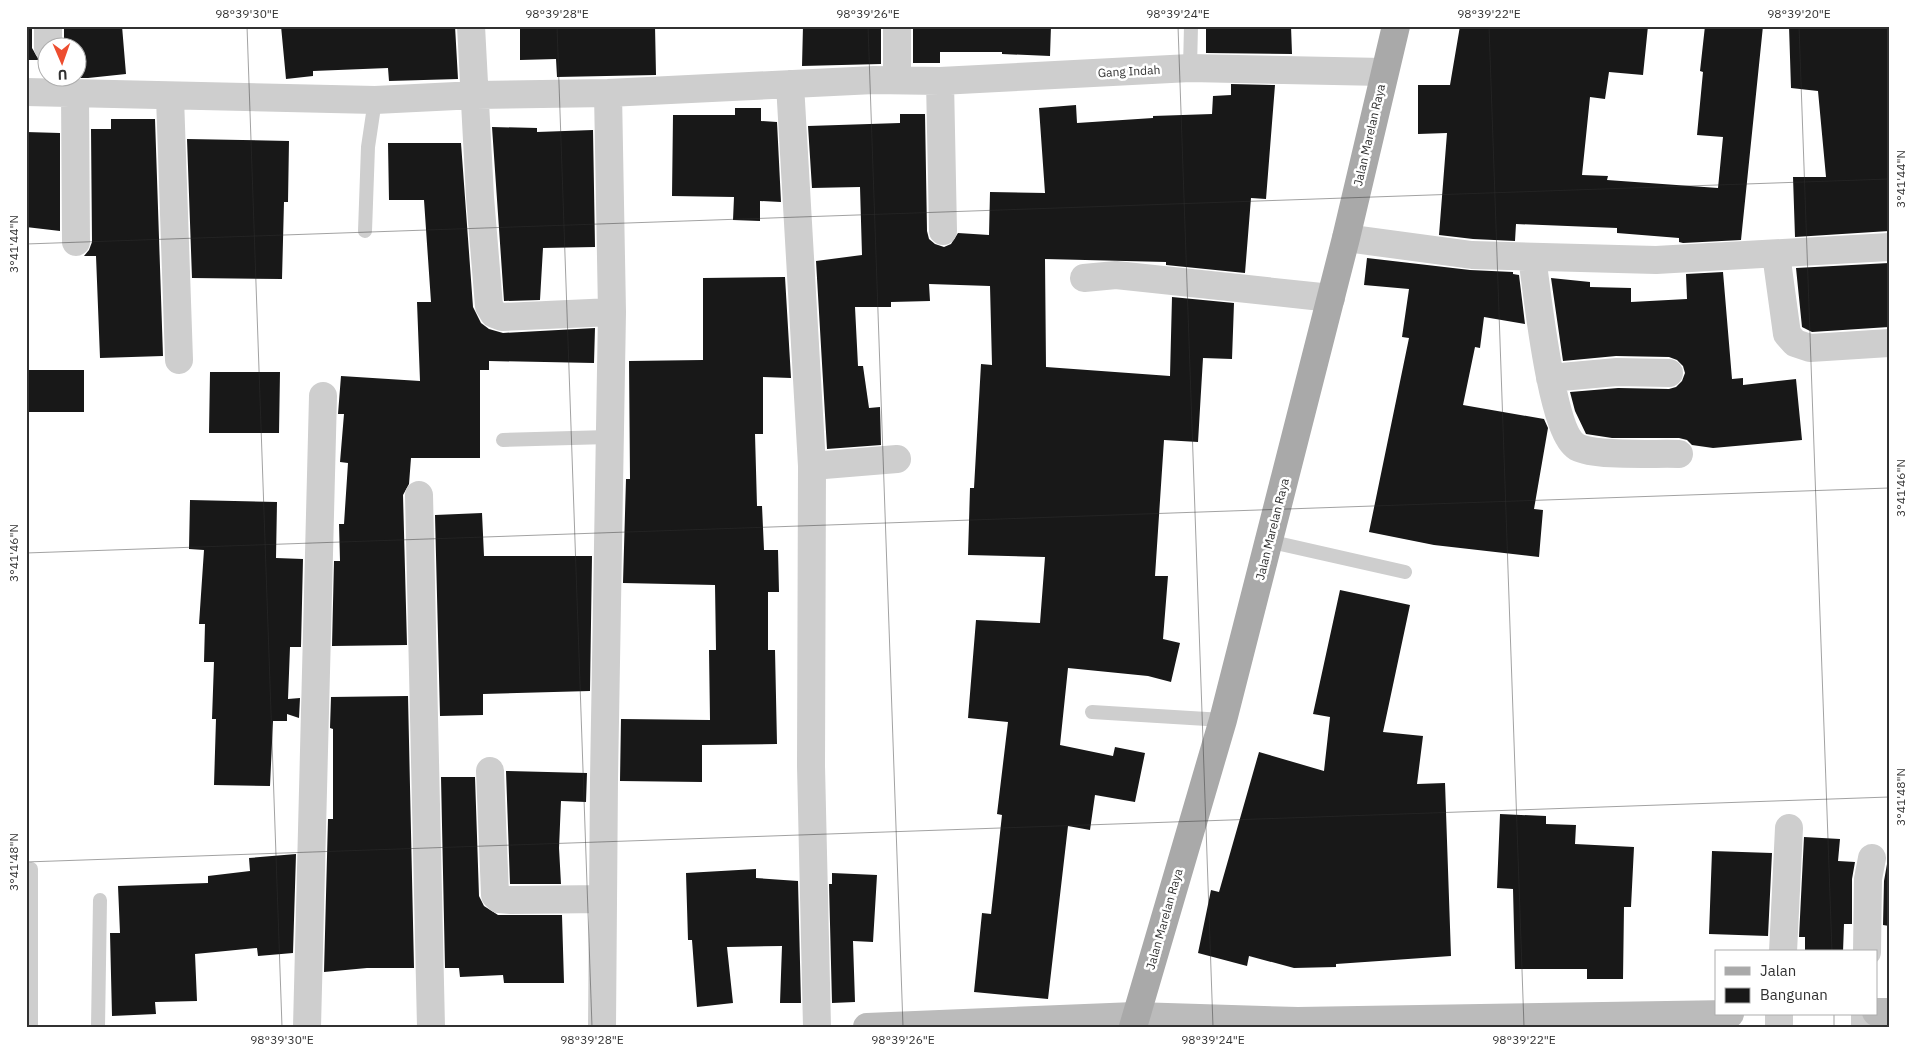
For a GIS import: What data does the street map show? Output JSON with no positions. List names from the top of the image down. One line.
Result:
{"streets":{"main road":["Jalan Marelan Raya"],"street":["Gang Indah"]},"crossings":[["Gang Indah","Jalan Marelan Raya"]],"legend":["Jalan","Bangunan"],"north":"bottom","coordinates":["98°39'30\"E","98°39'28\"E","98°39'26\"E","98°39'24\"E","98°39'22\"E","98°39'20\"E","3°41'44\"N","3°41'46\"N","3°41'48\"N"]}
